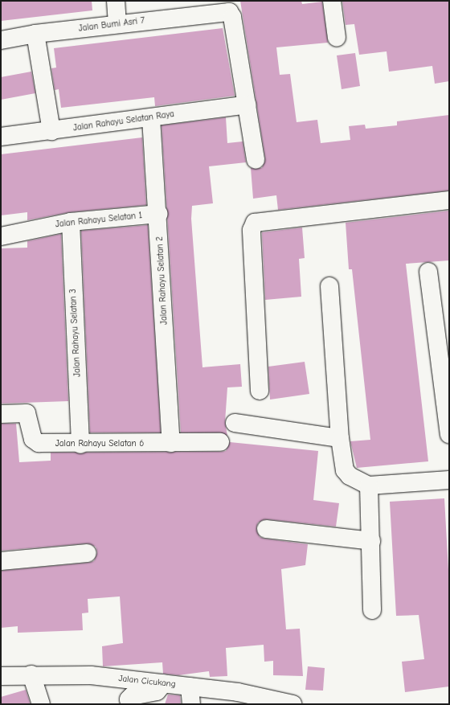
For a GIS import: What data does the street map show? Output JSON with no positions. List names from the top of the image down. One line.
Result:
{"streets":{"street":["Jalan Bumi Asri 7","Jalan Rahayu Selatan Raya","Jalan Rahayu Selatan 1","Jalan Rahayu Selatan 2","Jalan Rahayu Selatan 3","Jalan Rahayu Selatan 6","Jalan Cicukang"]},"crossings":[["Jalan Bumi Asri 7","Jalan Rahayu Selatan Raya"],["Jalan Rahayu Selatan Raya","Jalan Rahayu Selatan 2"],["Jalan Rahayu Selatan 1","Jalan Rahayu Selatan 2"],["Jalan Rahayu Selatan 1","Jalan Rahayu Selatan 3"],["Jalan Rahayu Selatan 2","Jalan Rahayu Selatan 6"],["Jalan Rahayu Selatan 3","Jalan Rahayu Selatan 6"]]}
